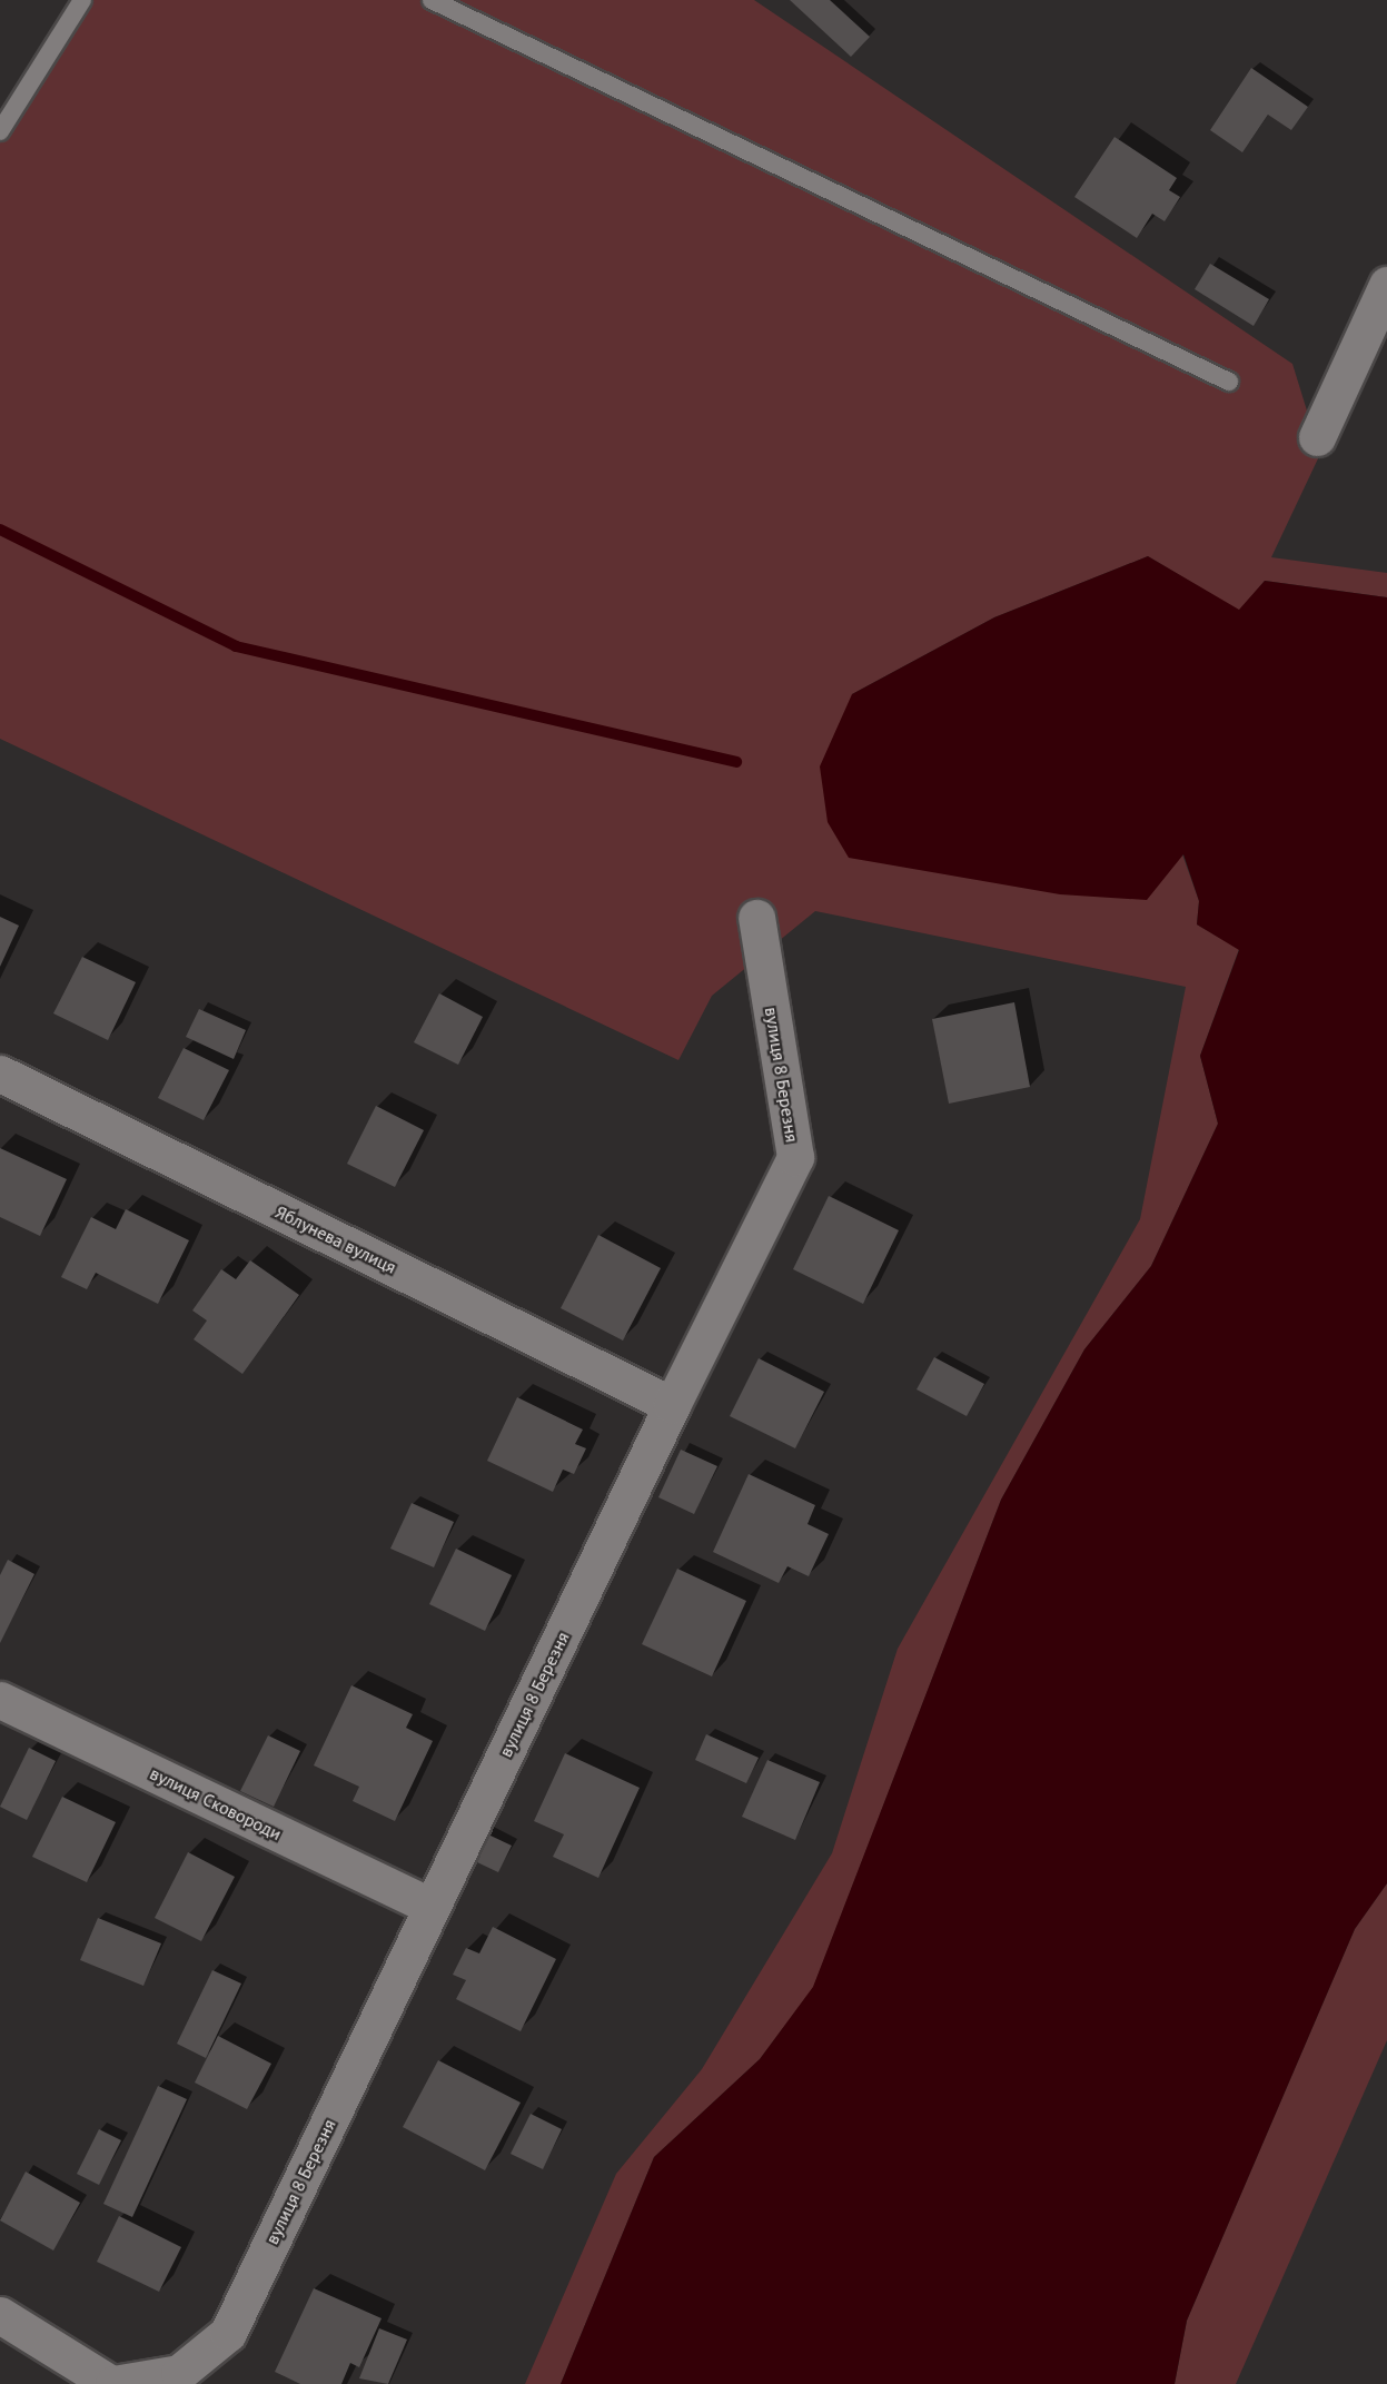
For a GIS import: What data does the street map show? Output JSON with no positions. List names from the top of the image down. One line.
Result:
{"streets":{"street":["вулиця 8 Березня","Яблунева вулиця","вулиця Сковороди"]},"crossings":[["вулиця 8 Березня","Яблунева вулиця"],["вулиця 8 Березня","вулиця Сковороди"]]}
